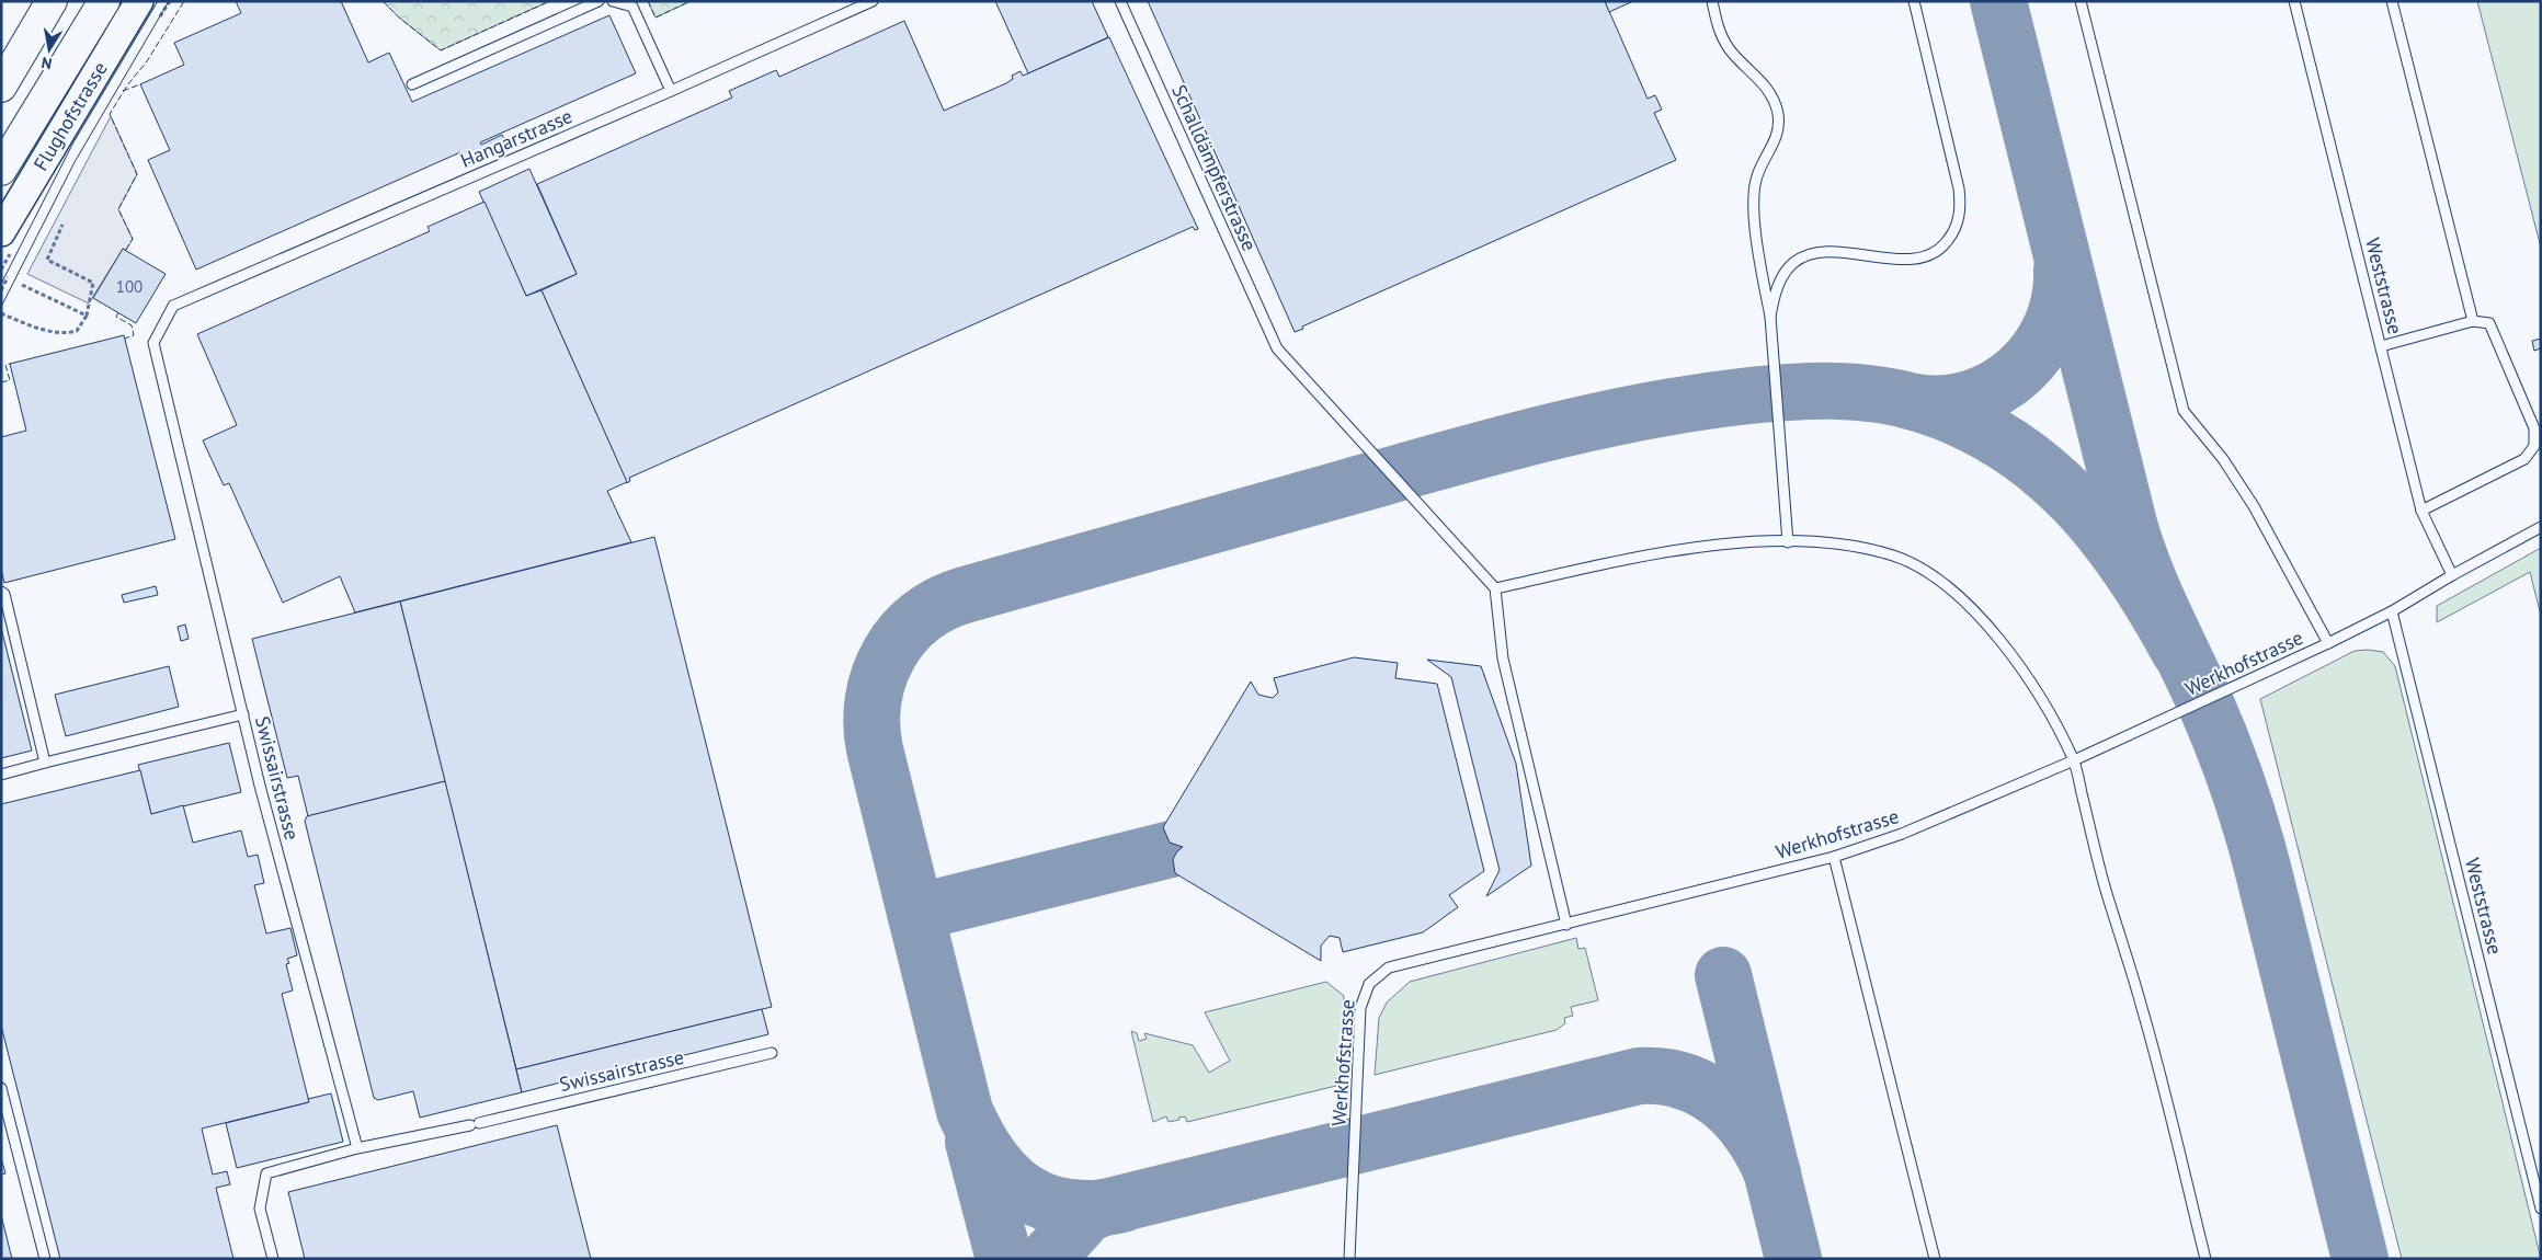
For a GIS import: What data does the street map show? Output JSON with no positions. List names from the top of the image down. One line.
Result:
{"streets":{"main road":["Flughofstrasse"],"lane":["Hangarstrasse","Schalldämpferstrasse","Weststrasse","Werkhofstrasse","Swissairstrasse"]},"crossings":[["Hangarstrasse","Swissairstrasse"],["Weststrasse","Werkhofstrasse"]],"house_numbers":["100"],"north":"bottom"}
